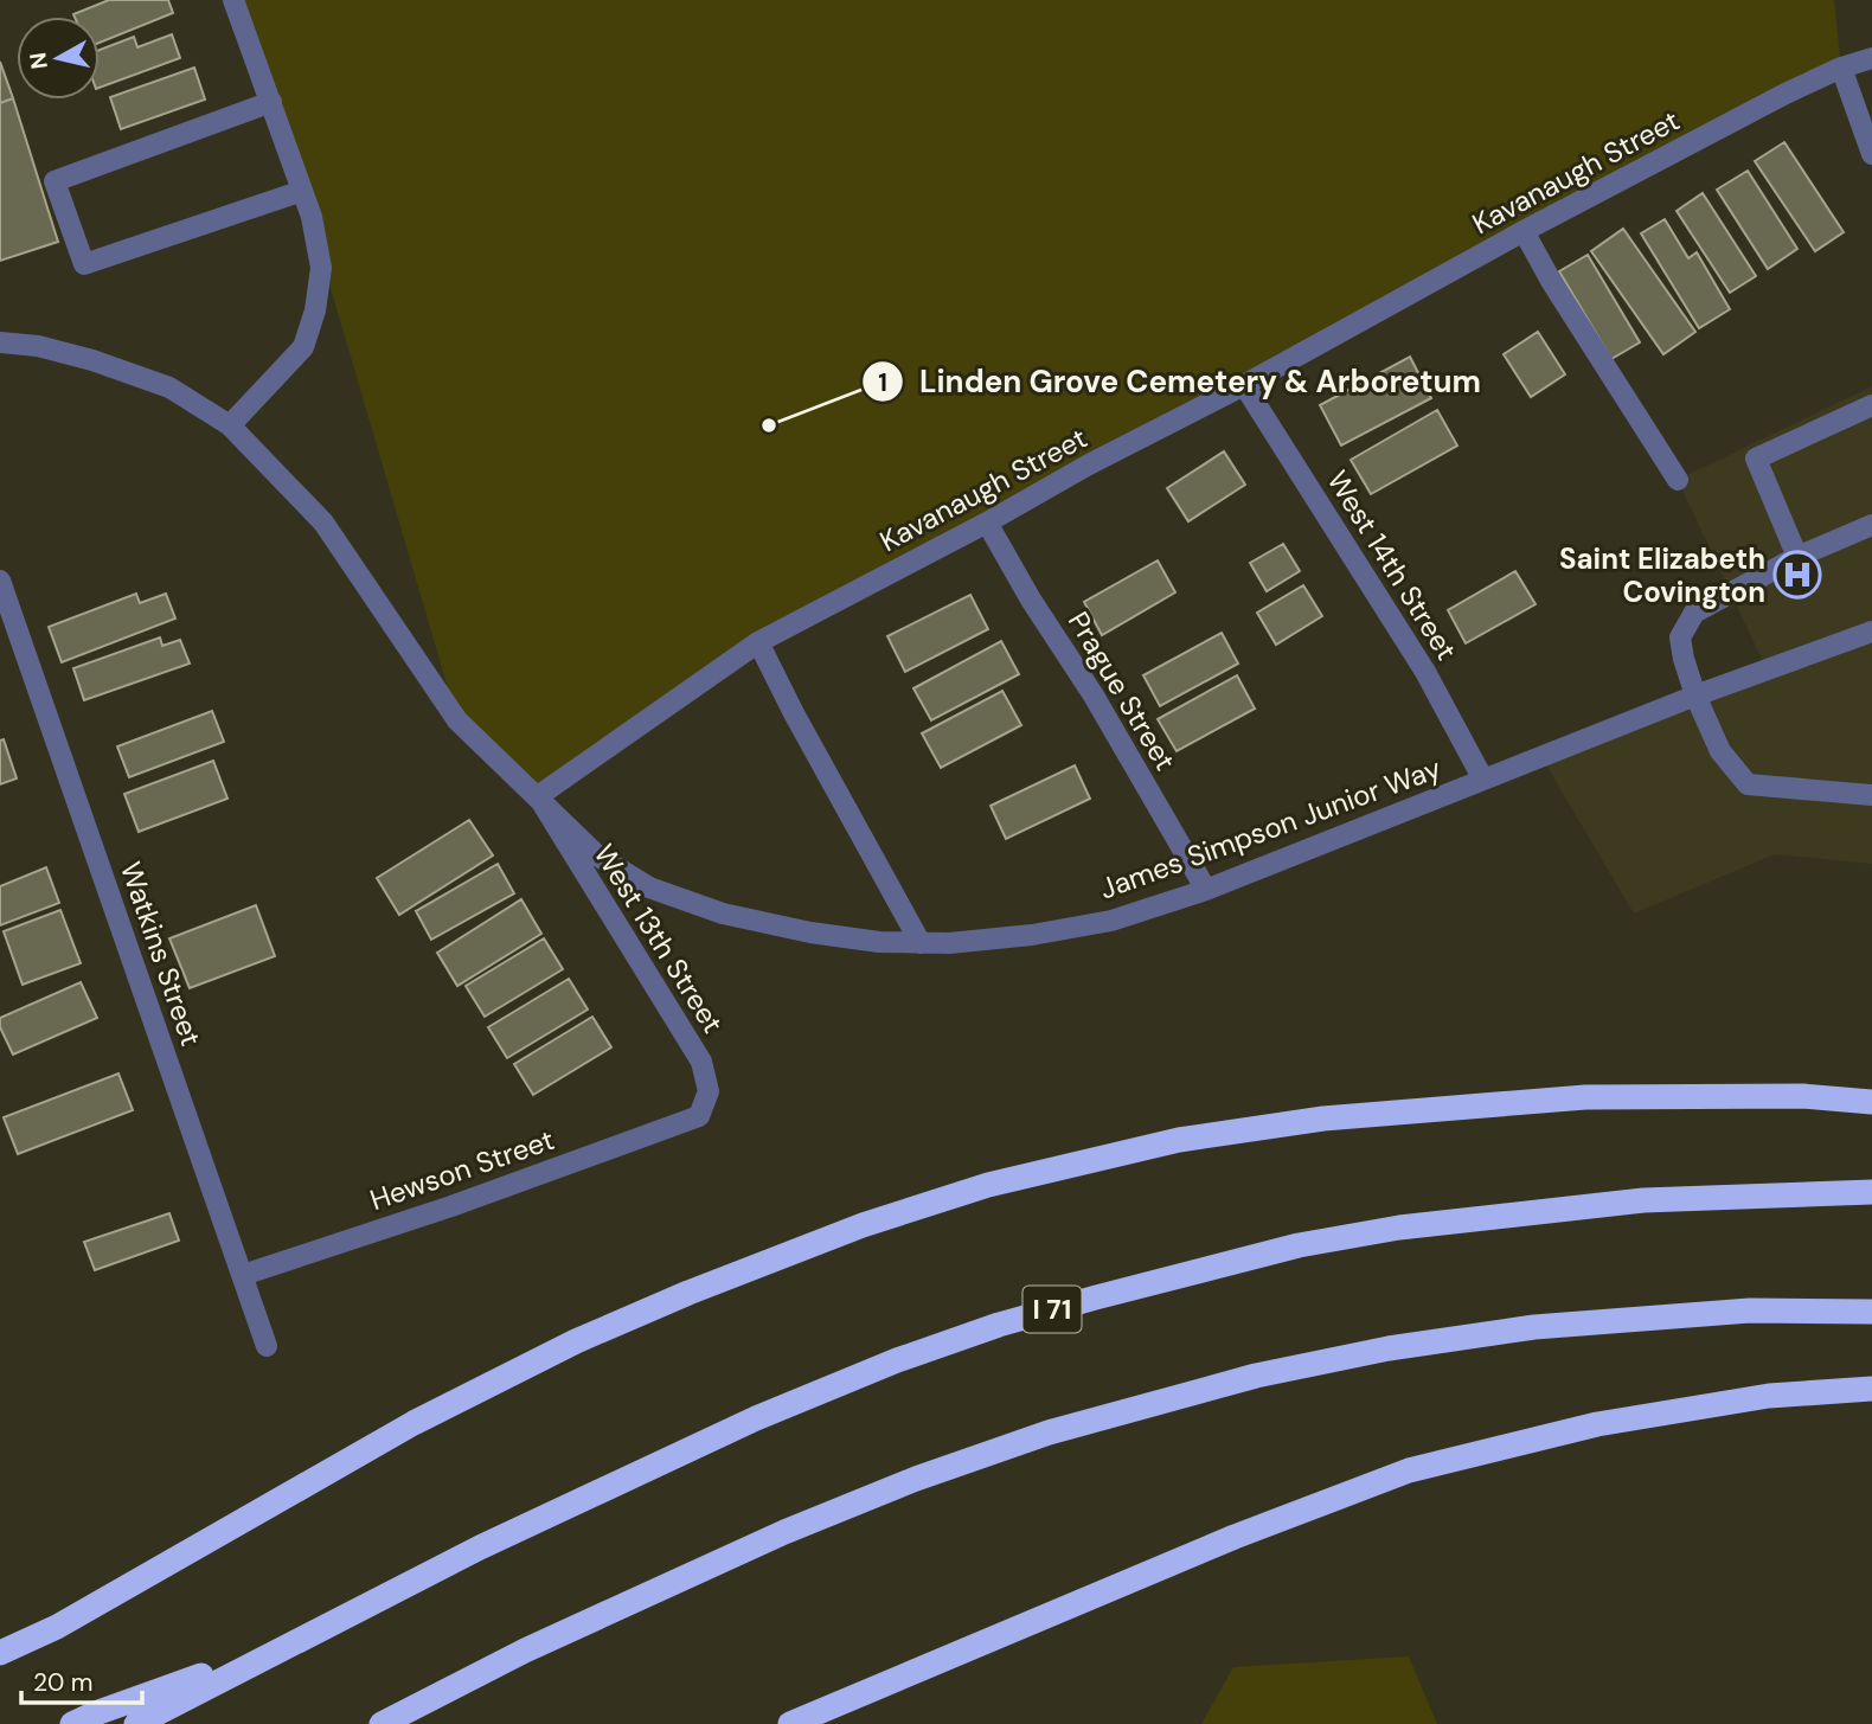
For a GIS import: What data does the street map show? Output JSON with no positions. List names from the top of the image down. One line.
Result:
{"streets":{"highway":["I 71"],"street":["Kavanaugh Street","West 14th Street","Prague Street","James Simpson Junior Way","West 13th Street","Watkins Street","Hewson Street"]},"crossings":[["Kavanaugh Street","West 14th Street"],["Kavanaugh Street","Prague Street"],["Kavanaugh Street","James Simpson Junior Way"],["Kavanaugh Street","West 13th Street"],["West 14th Street","James Simpson Junior Way"],["Prague Street","James Simpson Junior Way"],["James Simpson Junior Way","West 13th Street"],["West 13th Street","Hewson Street"],["Watkins Street","Hewson Street"]],"places":{"other":["Linden Grove Cemetery & Arboretum"],"hospital":["Saint Elizabeth Covington"]},"scale_bar":"20 m","north":"left"}
